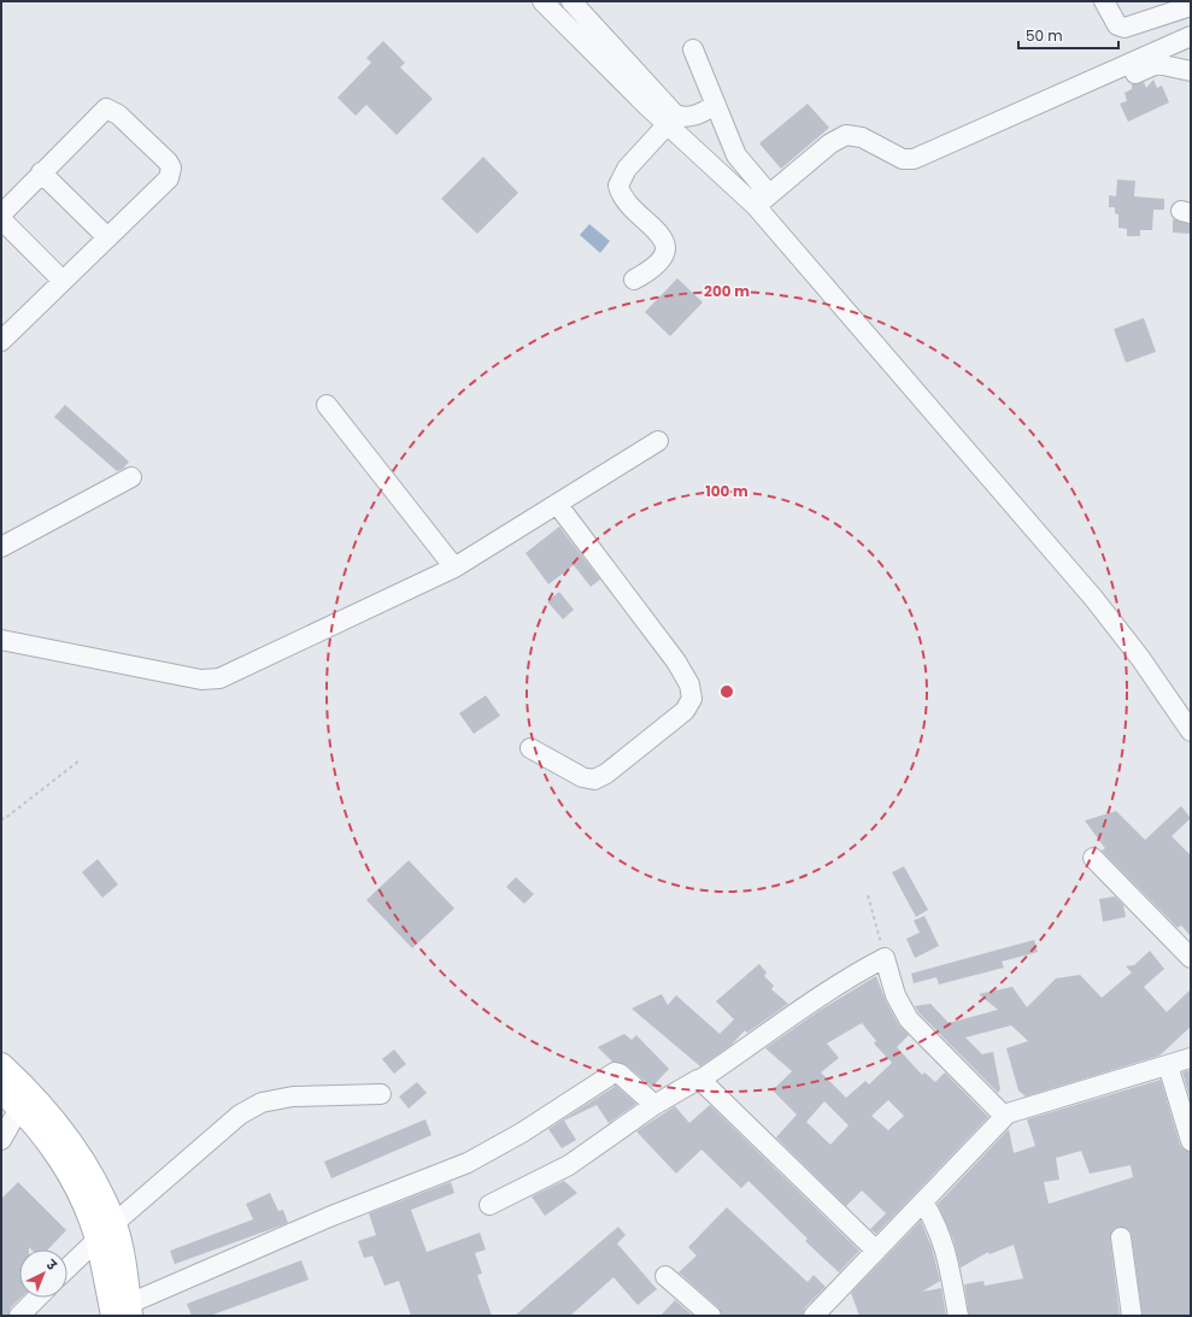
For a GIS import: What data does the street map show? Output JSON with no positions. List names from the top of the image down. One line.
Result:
{"scale_bar":"50 m","north":"top right","rings":["200 m","100 m"]}
